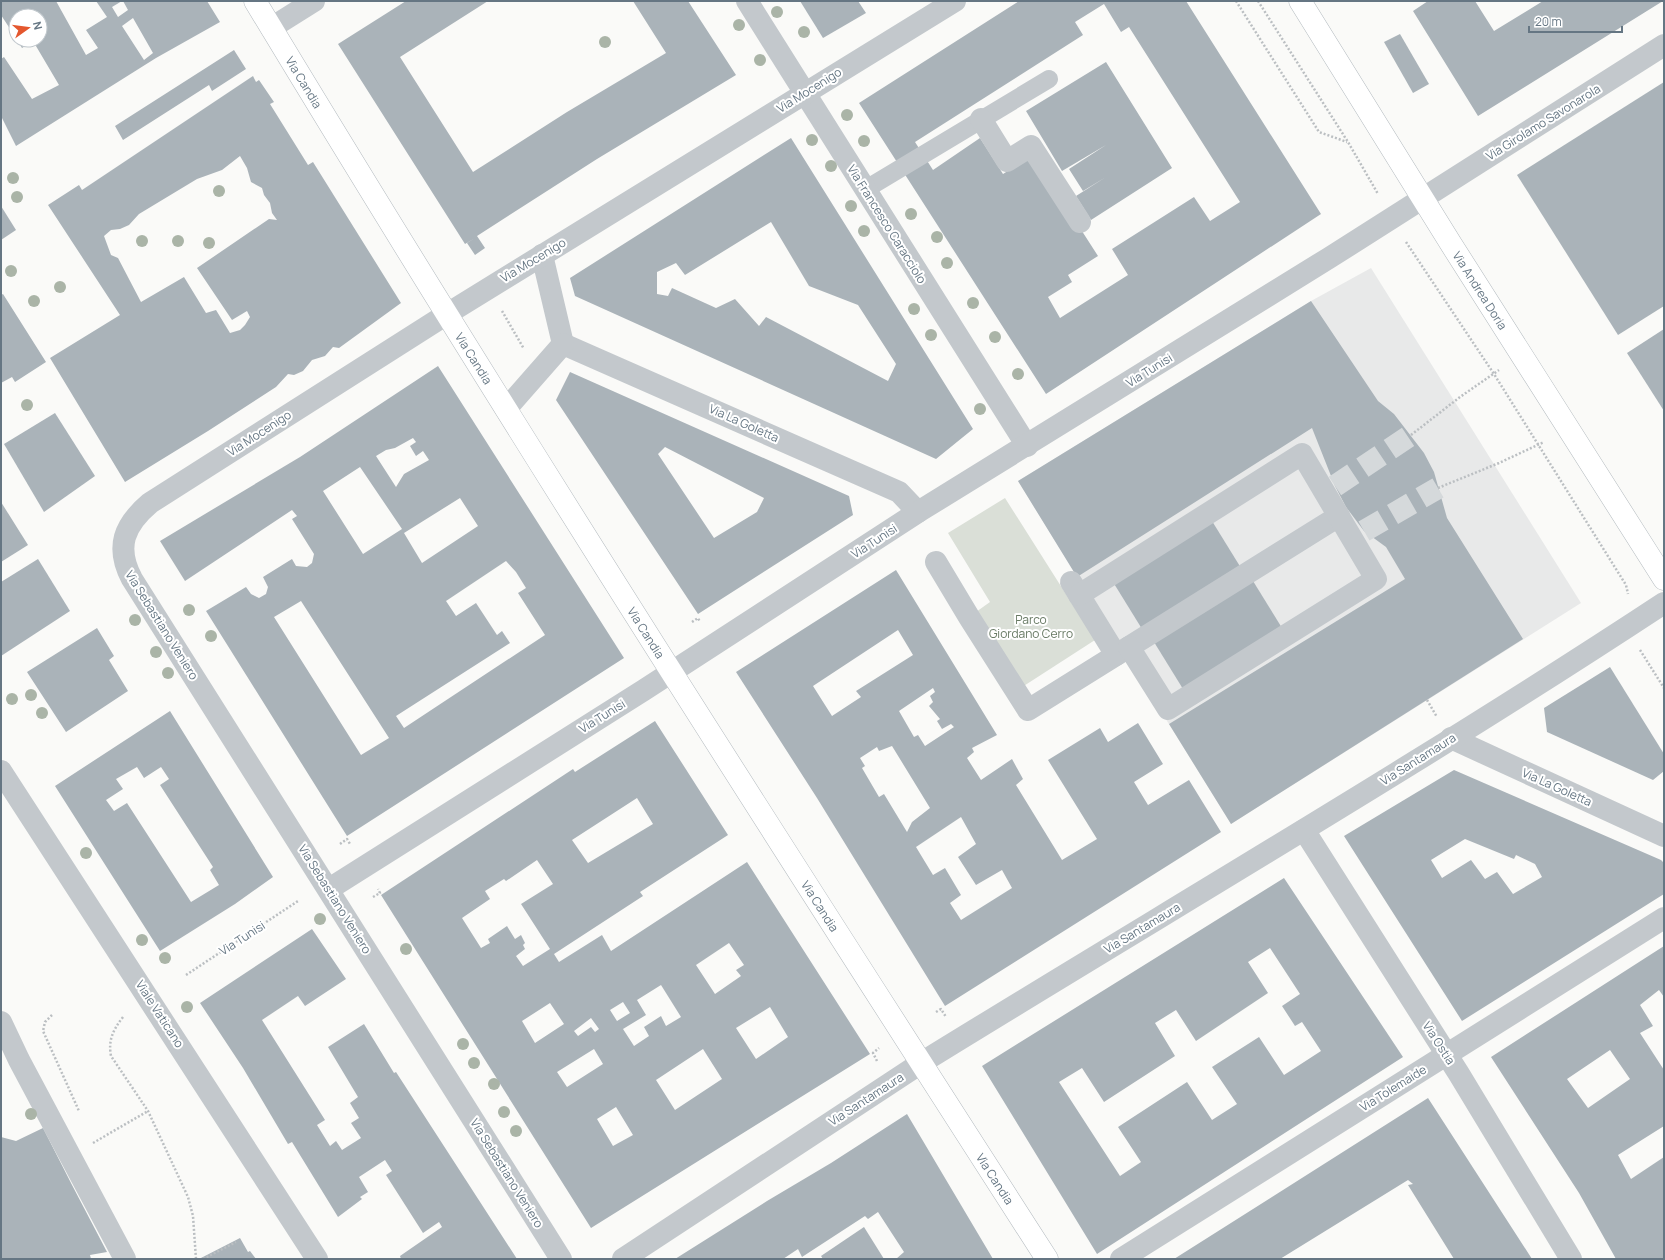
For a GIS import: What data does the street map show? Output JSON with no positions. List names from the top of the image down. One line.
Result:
{"streets":{"main road":["Via Candia","Via Andrea Doria"],"street":["Via Mocenigo","Via Girolamo Savonarola","Via Francesco Caracciolo","Via Tunisi","Via La Goletta","Via Sebastiano Veniero","Via Santamaura","Viale Vaticano","Via Ostia","Via Tolemaide"]},"crossings":[["Via Candia","Via Mocenigo"],["Via Candia","Via Tunisi"],["Via Candia","Via Santamaura"],["Via Mocenigo","Via Francesco Caracciolo"],["Via Mocenigo","Via Sebastiano Veniero"],["Via Girolamo Savonarola","Via Andrea Doria"],["Via Girolamo Savonarola","Via Tunisi"],["Via Francesco Caracciolo","Via Tunisi"],["Via Andrea Doria","Via Tunisi"],["Via Tunisi","Via La Goletta"],["Via Tunisi","Via Sebastiano Veniero"],["Via La Goletta","Via Santamaura"],["Via Santamaura","Via Ostia"],["Via Ostia","Via Tolemaide"]],"parks":["Parco Giordano Cerro"],"scale_bar":"20 m","north":"right"}
